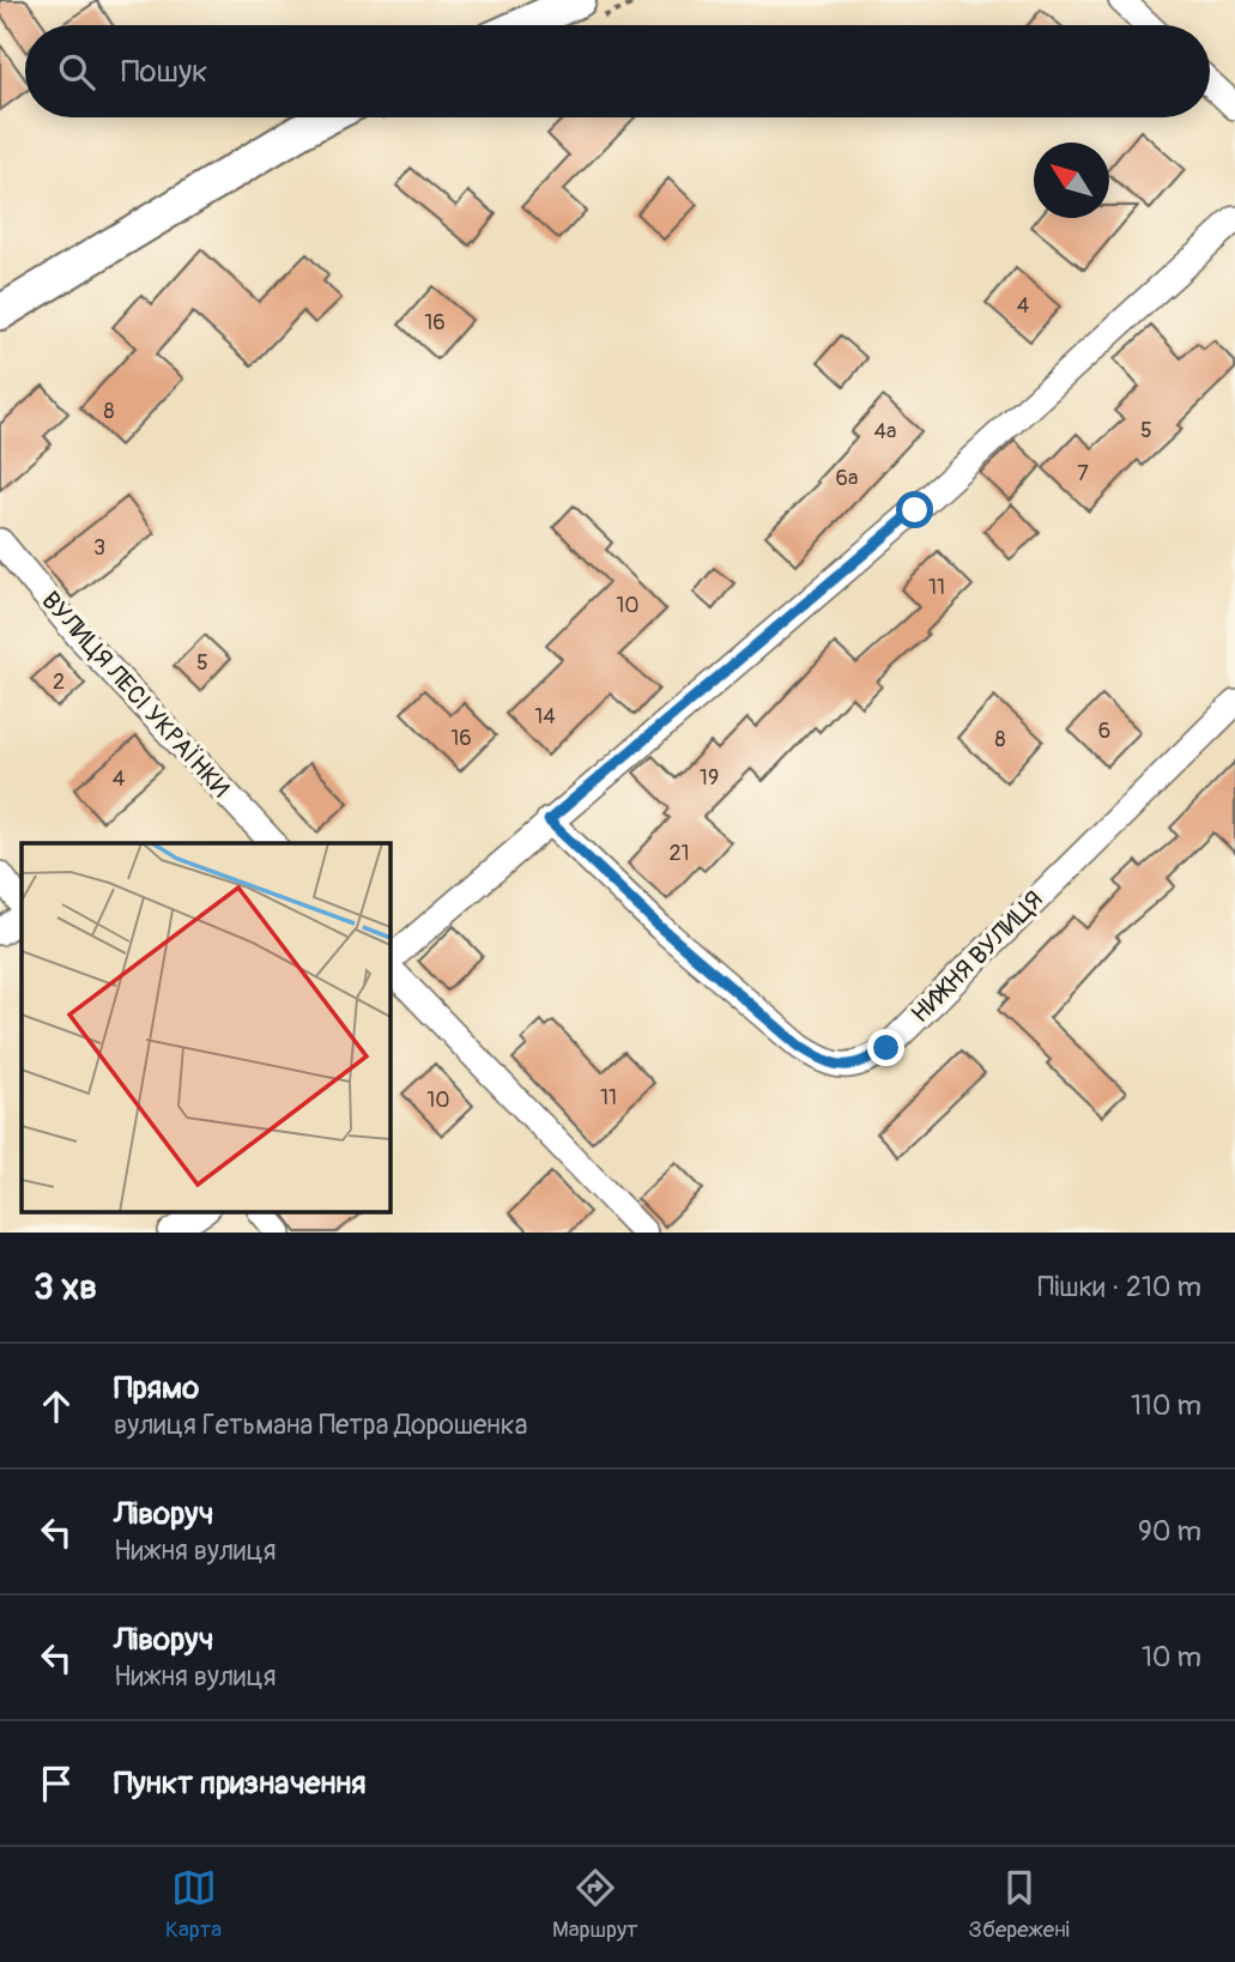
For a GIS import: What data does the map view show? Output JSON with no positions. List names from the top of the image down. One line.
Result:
{"streets":{"street":["ВУЛИЦЯ ЛЕСІ УКРАЇНКИ","НИЖНЯ ВУЛИЦЯ"]},"house_numbers":["4","16","8","5","4а","7","6а","3","11","10","5","2","14","6","16","8","19","4","21","11","10"],"north":"top left","page":{"search":"Пошук","heading":["3 хв","Пішки · 210 m"],"list":[["Прямо","вулиця Гетьмана Петра Дорошенка","110 m"],["Ліворуч","Нижня вулиця","90 m"],["Ліворуч","Нижня вулиця","10 m"],"Пункт призначення"],"nav":["Карта","Маршрут","Збережені"]}}
